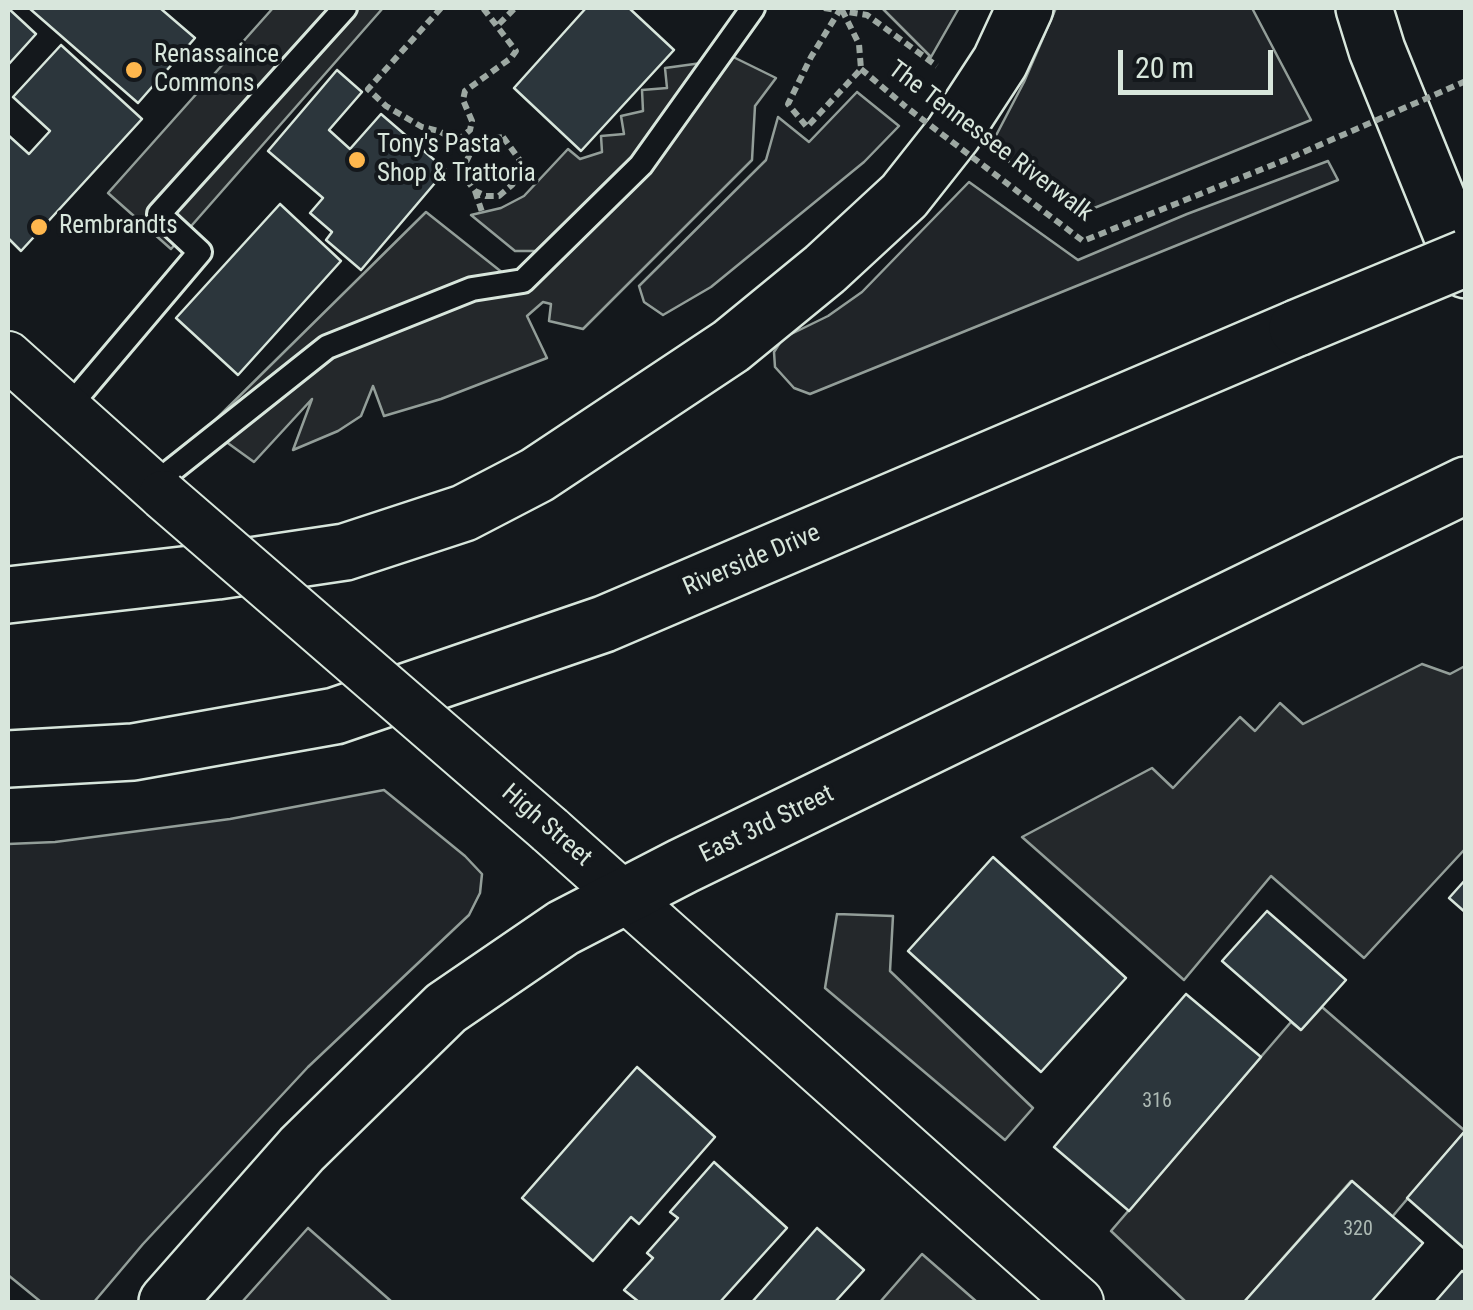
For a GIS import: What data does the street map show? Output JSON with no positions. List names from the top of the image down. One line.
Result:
{"streets":{"main road":["Riverside Drive","East 3rd Street"],"street":["High Street"],"path":["The Tennessee Riverwalk"]},"crossings":[["East 3rd Street","High Street"]],"places":["Renassaince Commons","Tony's Pasta Shop & Trattoria","Rembrandts"],"house_numbers":["316","320"],"scale_bar":"20 m"}
